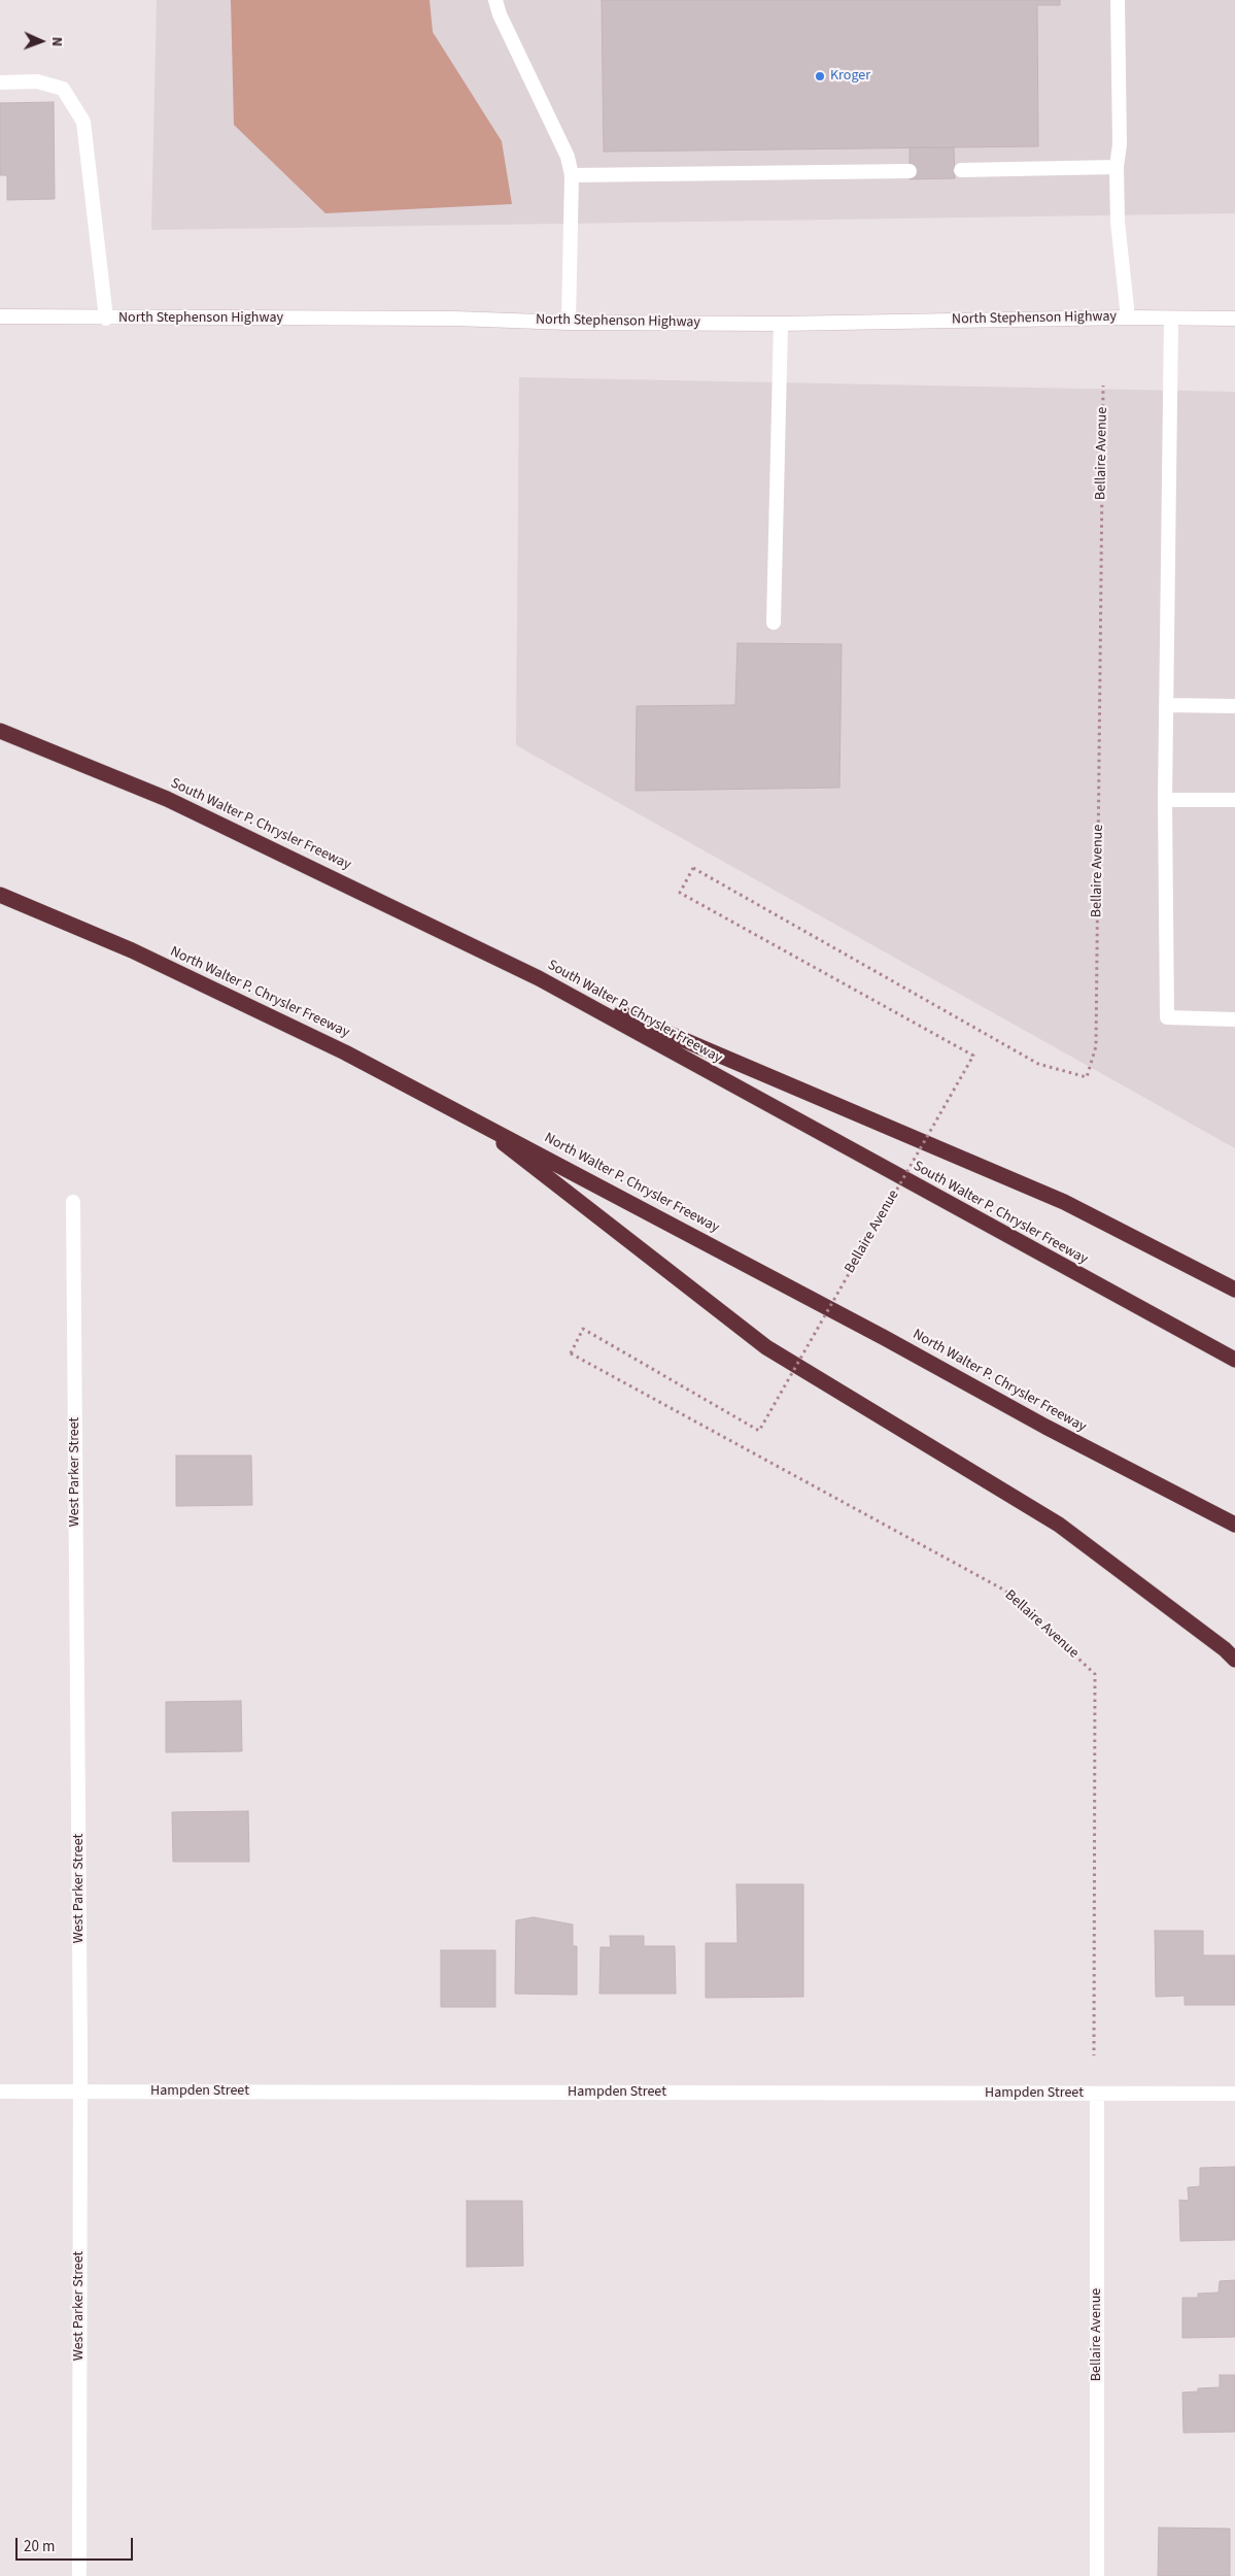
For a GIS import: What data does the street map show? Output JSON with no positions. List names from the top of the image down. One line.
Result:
{"streets":{"highway":["South Walter P. Chrysler Freeway","North Walter P. Chrysler Freeway"],"street":["North Stephenson Highway","Bellaire Avenue","West Parker Street","Hampden Street"]},"crossings":[["Bellaire Avenue","Hampden Street"],["West Parker Street","Hampden Street"]],"places":["Kroger"],"scale_bar":"20 m","north":"right"}
